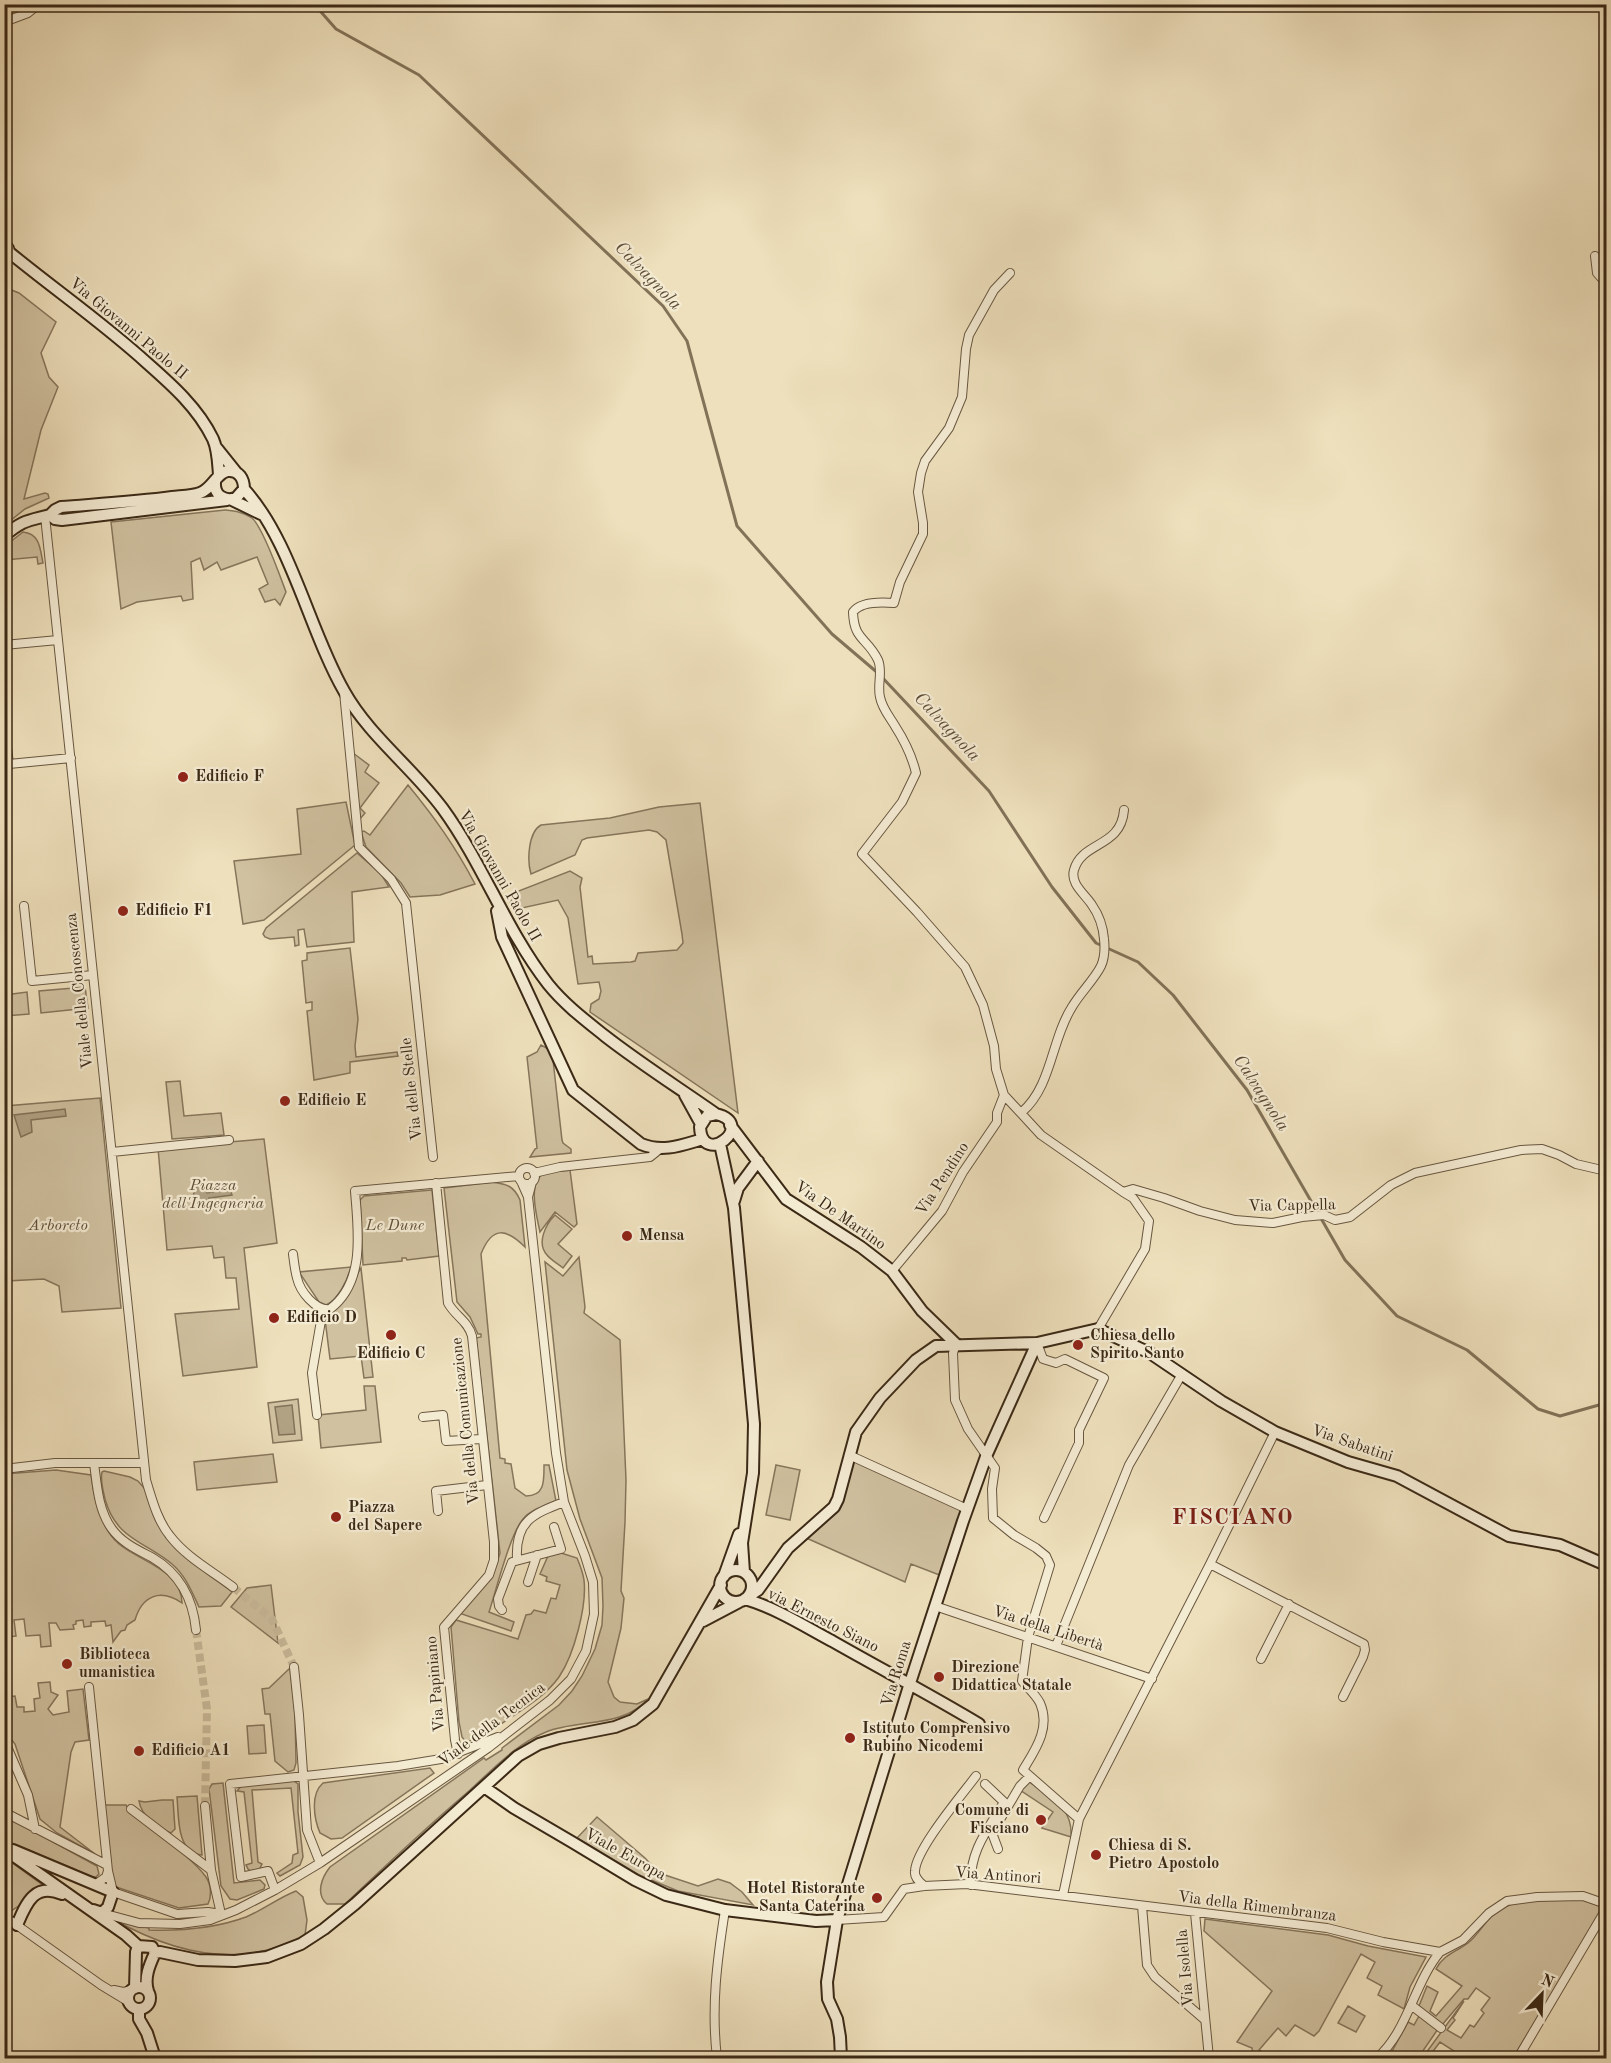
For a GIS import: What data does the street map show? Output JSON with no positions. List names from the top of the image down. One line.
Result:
{"streets":{"street":["Via Giovanni Paolo II","Viale della Conoscenza","Via delle Stelle","Via Pendino","Via Cappella","Via De Martino","Via della Comunicazione","Via Sabatini","via Ernesto Siano","Via della Libertà","Via Roma","Via Papiniano","Viale della Tecnica","Viale Europa","Via Antinori","Via della Rimembranza","Via Isolella"]},"crossings":[["Via Giovanni Paolo II","Via delle Stelle"],["Via Giovanni Paolo II","Via De Martino"],["Via Pendino","Via De Martino"],["Via della Comunicazione","Via Papiniano"],["via Ernesto Siano","Via Roma"],["Via della Libertà","Via Roma"],["Via Roma","Viale Europa"],["Via Roma","Via Antinori"],["Viale Europa","Via Antinori"],["Via Antinori","Via della Rimembranza"],["Via della Rimembranza","Via Isolella"]],"districts":["FISCIANO"],"water":["Calvagnola"],"parks":["Piazza dell'Ingegneria","Arboreto","Le Dune"],"places":["Edificio F","Edificio F1","Edificio E","Mensa","Edificio D","Edificio C","Chiesa dello Spirito Santo","Piazza del Sapere","Biblioteca umanistica","Direzione Didattica Statale","Istituto Comprensivo Rubino Nicodemi","Edificio A1","Comune di Fisciano","Chiesa di S. Pietro Apostolo","Hotel Ristorante Santa Caterina"],"north":"top right"}
